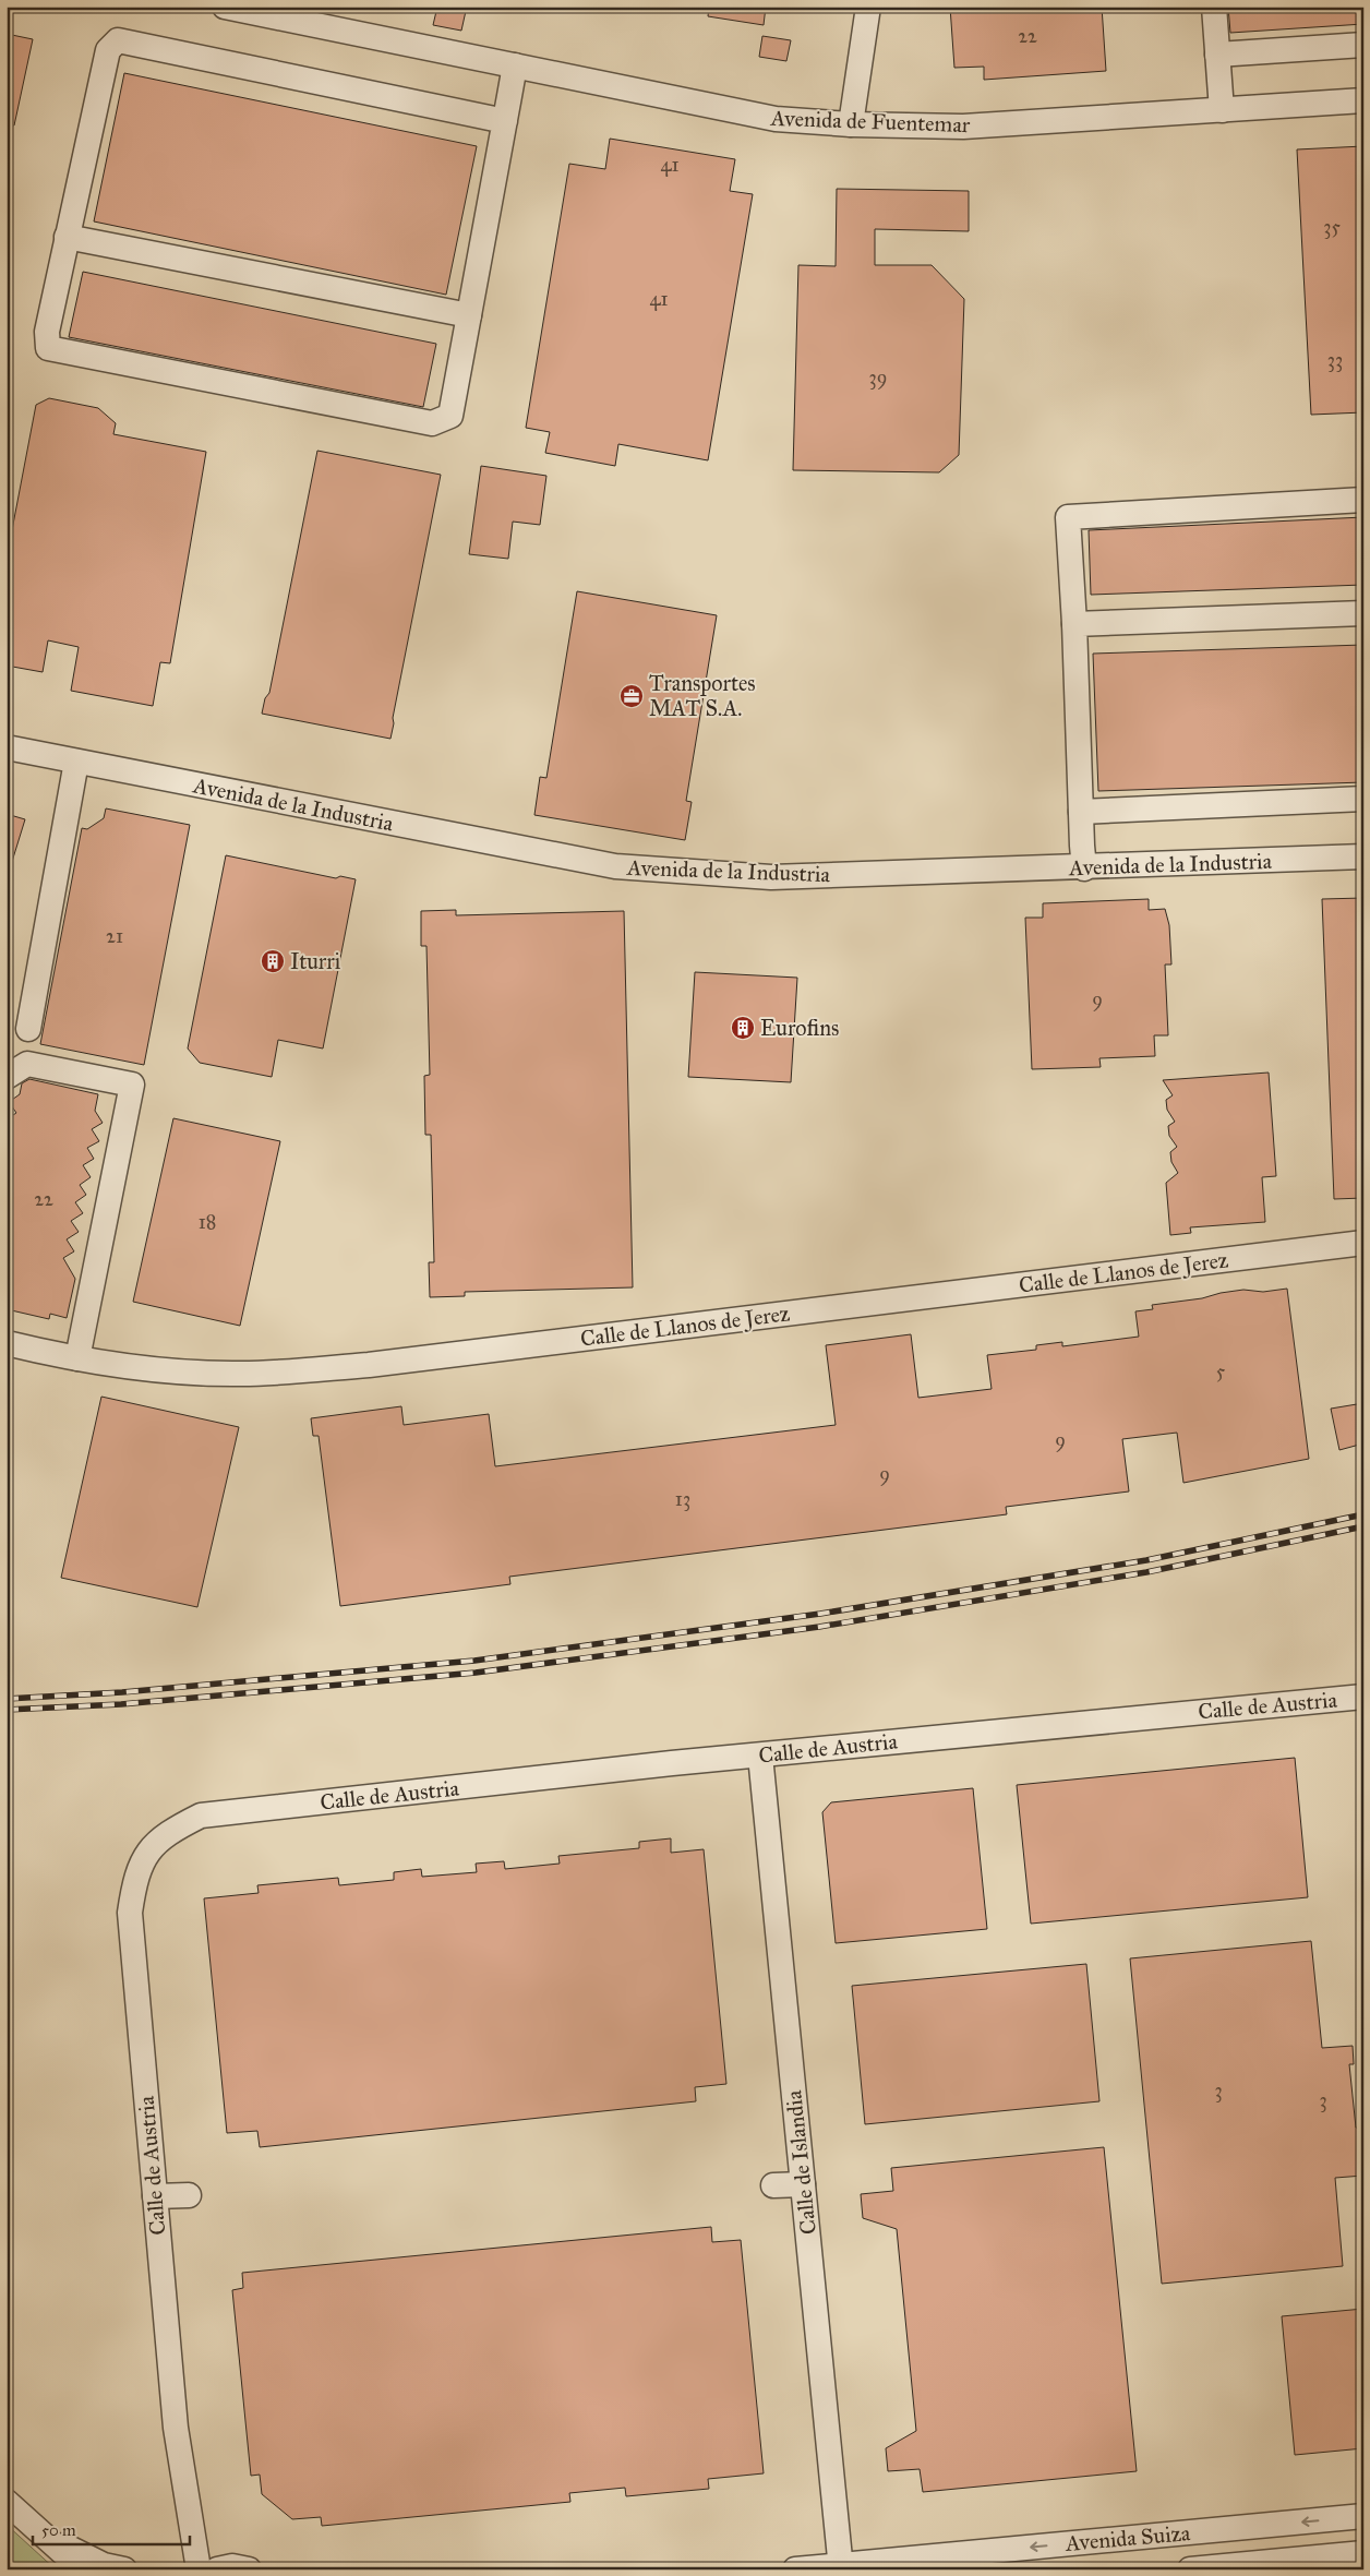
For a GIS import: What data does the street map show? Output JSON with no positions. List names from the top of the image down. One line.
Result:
{"streets":{"street":["Avenida de Fuentemar","Avenida de la Industria","Calle de Llanos de Jerez","Calle de Austria","Calle de Islandia","Avenida Suiza"]},"crossings":[["Calle de Austria","Calle de Islandia"],["Calle de Islandia","Avenida Suiza"]],"places":{"office":["Transportes MAT S.A."],"building":["Iturri","Eurofins"]},"house_numbers":["22","41","35","41","33","39","21","9","22","18","5","9","9","13","3","3"],"scale_bar":"50 m"}
